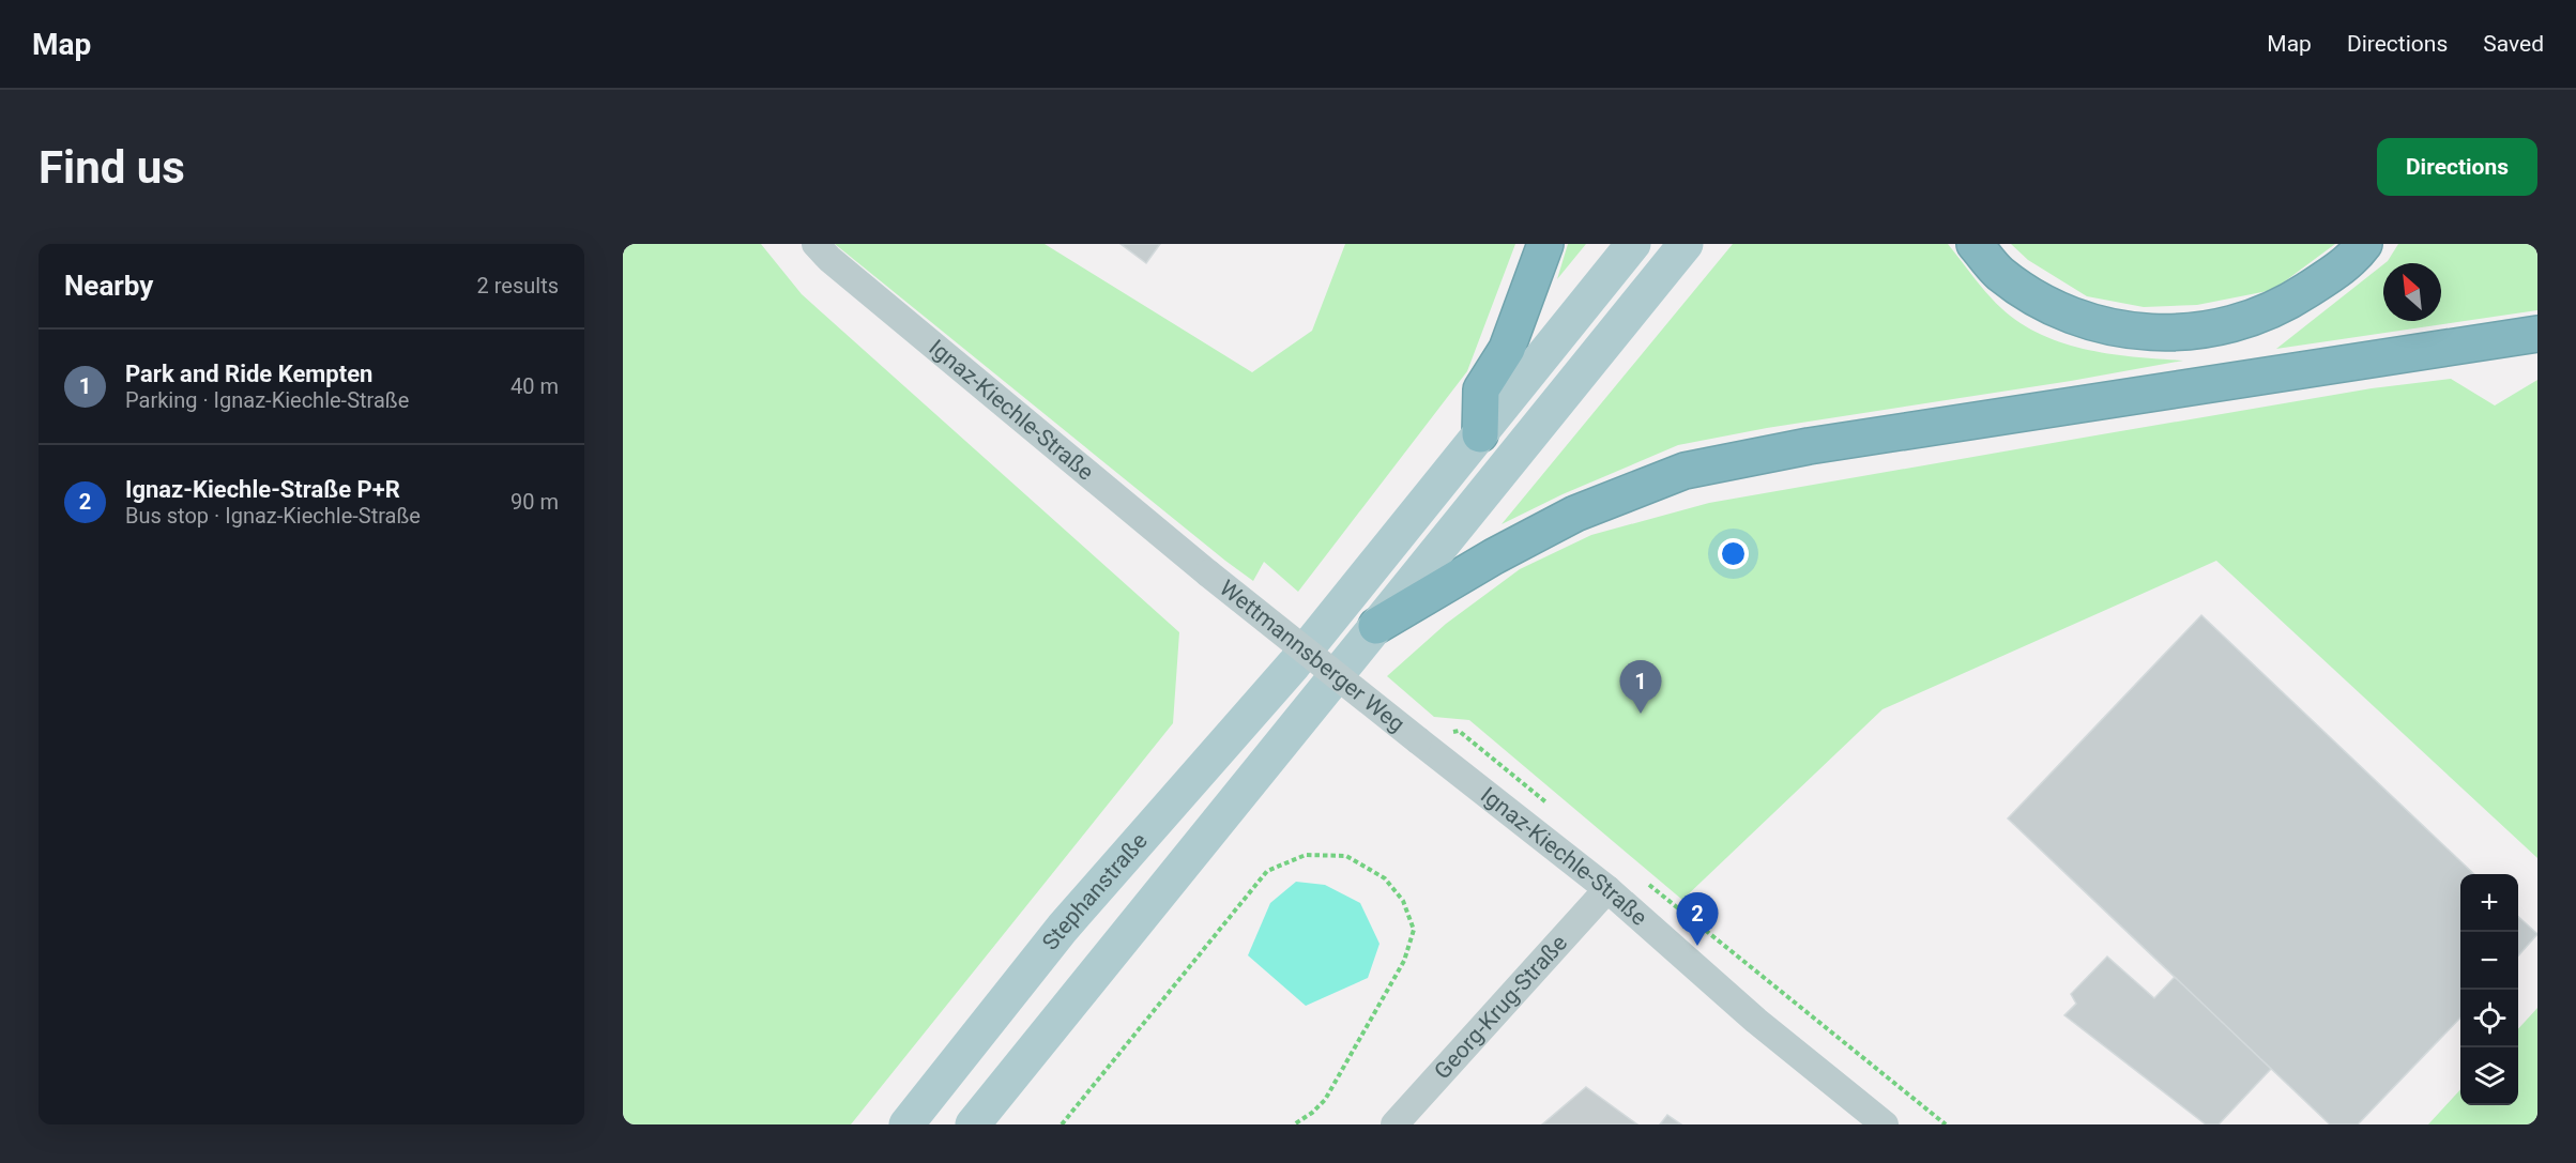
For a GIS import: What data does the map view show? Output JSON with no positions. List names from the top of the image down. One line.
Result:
{"streets":{"main road":["Stephanstraße"],"street":["Ignaz-Kiechle-Straße","Wettmannsberger Weg","Georg-Krug-Straße"]},"crossings":[["Ignaz-Kiechle-Straße","Wettmannsberger Weg"],["Ignaz-Kiechle-Straße","Georg-Krug-Straße"]],"north":"top left","page":{"header":"Map","nav":["Map","Directions","Saved"],"buttons":"Directions","title":"Find us","heading":["Nearby","2 results"],"list":[{"mark":"1","name":"Park and Ride Kempten","note":"Parking · Ignaz-Kiechle-Straße","value":"40 m"},{"mark":"2","name":"Ignaz-Kiechle-Straße P+R","note":"Bus stop · Ignaz-Kiechle-Straße","value":"90 m"}],"pins":["1","2"],"map_buttons":["+","−"]}}
